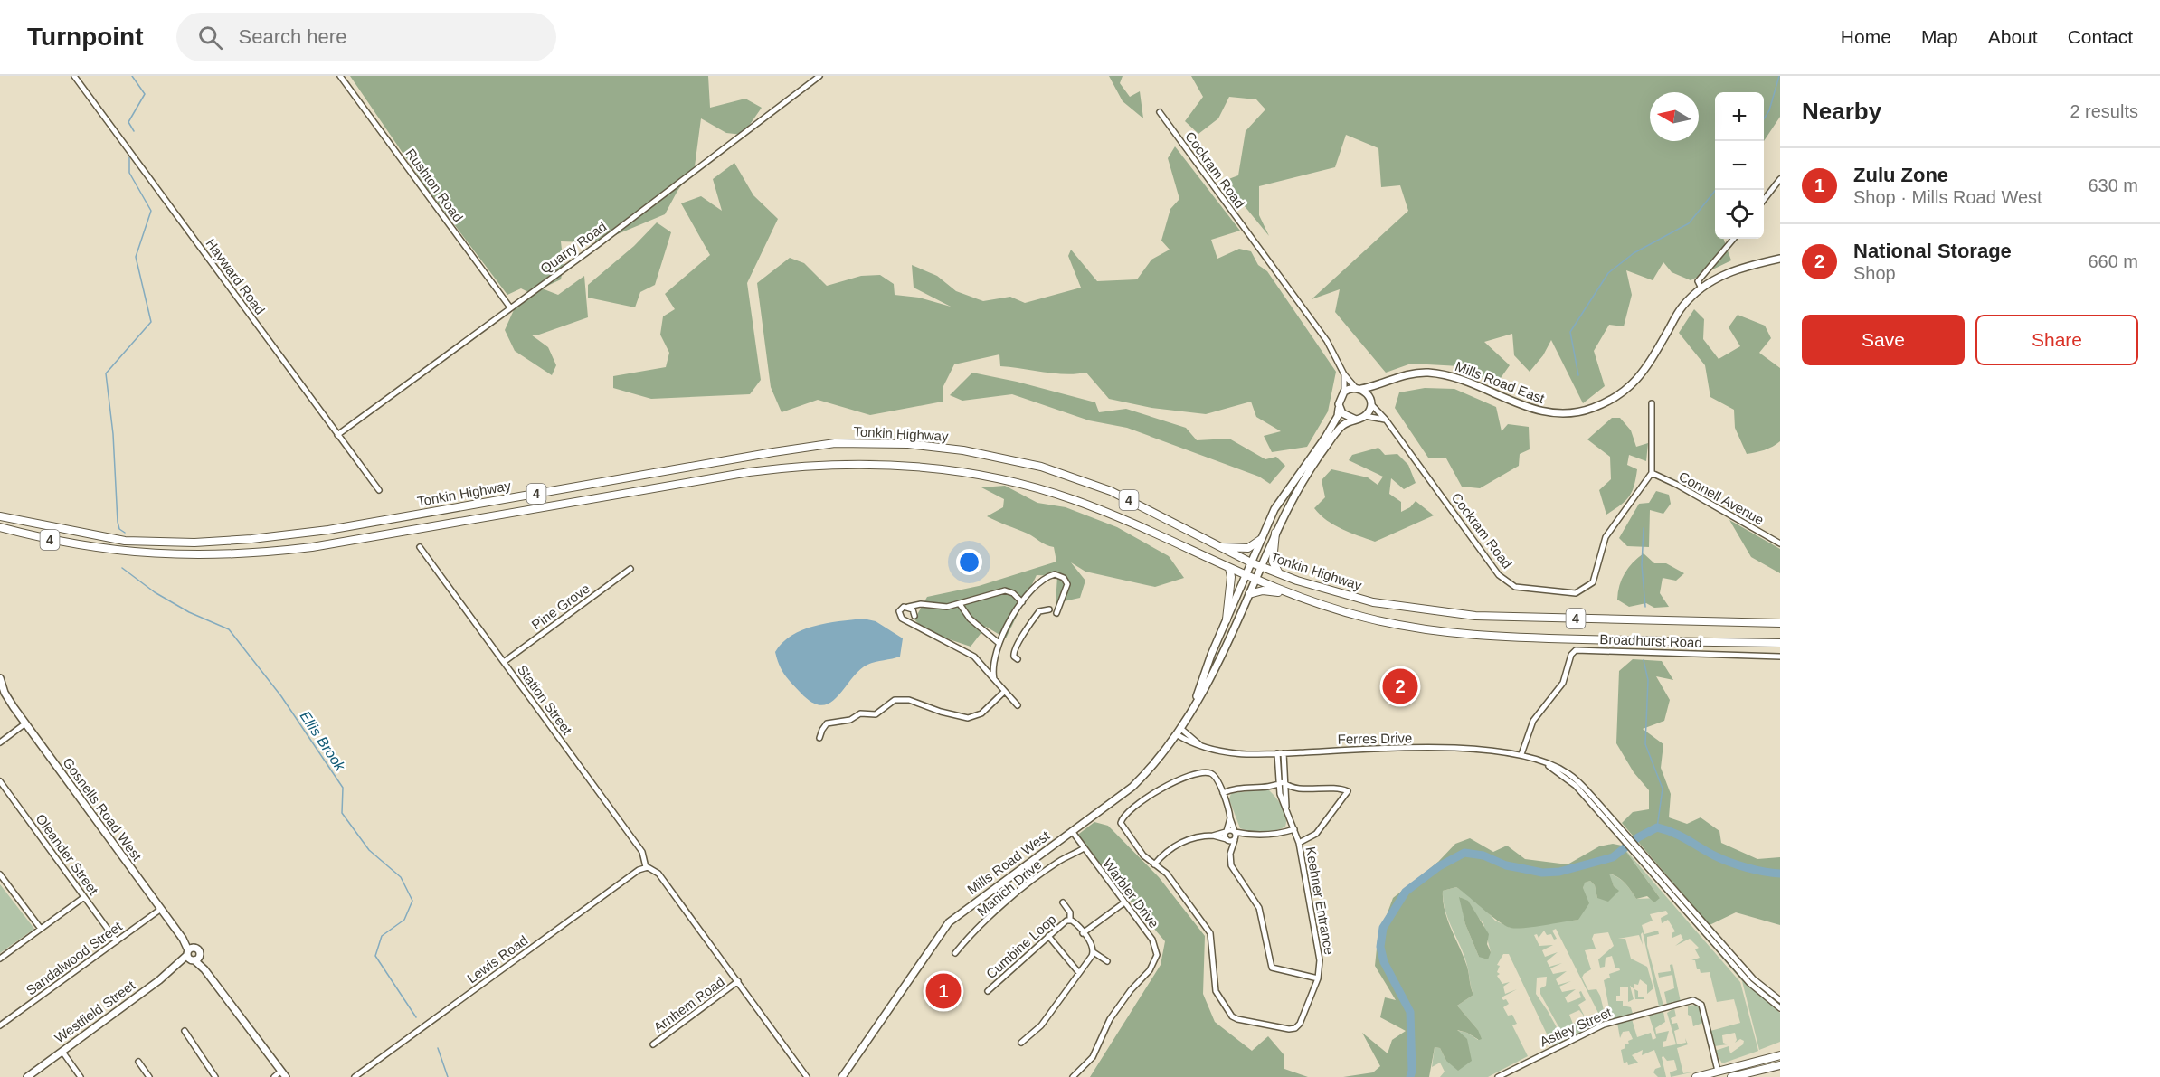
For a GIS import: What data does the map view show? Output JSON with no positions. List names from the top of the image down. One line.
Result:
{"streets":{"highway":["Tonkin Highway","4"],"main road":["Mills Road East","Gosnells Road West","Mills Road West","Westfield Street"],"street":["Cockram Road","Rushton Road","Quarry Road","Hayward Road","Connell Avenue","Pine Grove","Broadhurst Road","Station Street","Ferres Drive","Oleander Street","Manich Drive","Warbler Drive","Keehner Entrance","Cumbine Loop","Sandalwood Street","Lewis Road","Arnhem Road","Astley Street"]},"crossings":[["Cockram Road","Mills Road East"],["Cockram Road","Connell Avenue"],["Rushton Road","Quarry Road"],["Quarry Road","Hayward Road"],["Tonkin Highway","Mills Road West"],["Pine Grove","Station Street"],["Broadhurst Road","Ferres Drive"],["Station Street","Lewis Road"],["Ferres Drive","Mills Road West"],["Ferres Drive","Keehner Entrance"],["Gosnells Road West","Sandalwood Street"],["Gosnells Road West","Westfield Street"],["Oleander Street","Sandalwood Street"],["Mills Road West","Warbler Drive"],["Manich Drive","Warbler Drive"]],"water":["Ellis Brook"],"north":"left","page":{"header":"Turnpoint","search":"Search here","nav":["Home","Map","About","Contact"],"heading":["Nearby","2 results"],"map_buttons":["+","−"],"list":[{"mark":"1","name":"Zulu Zone","note":"Shop · Mills Road West","value":"630 m"},{"mark":"2","name":"National Storage","note":"Shop","value":"660 m"}],"buttons":["Save","Share"],"pins":["2","1"]}}
